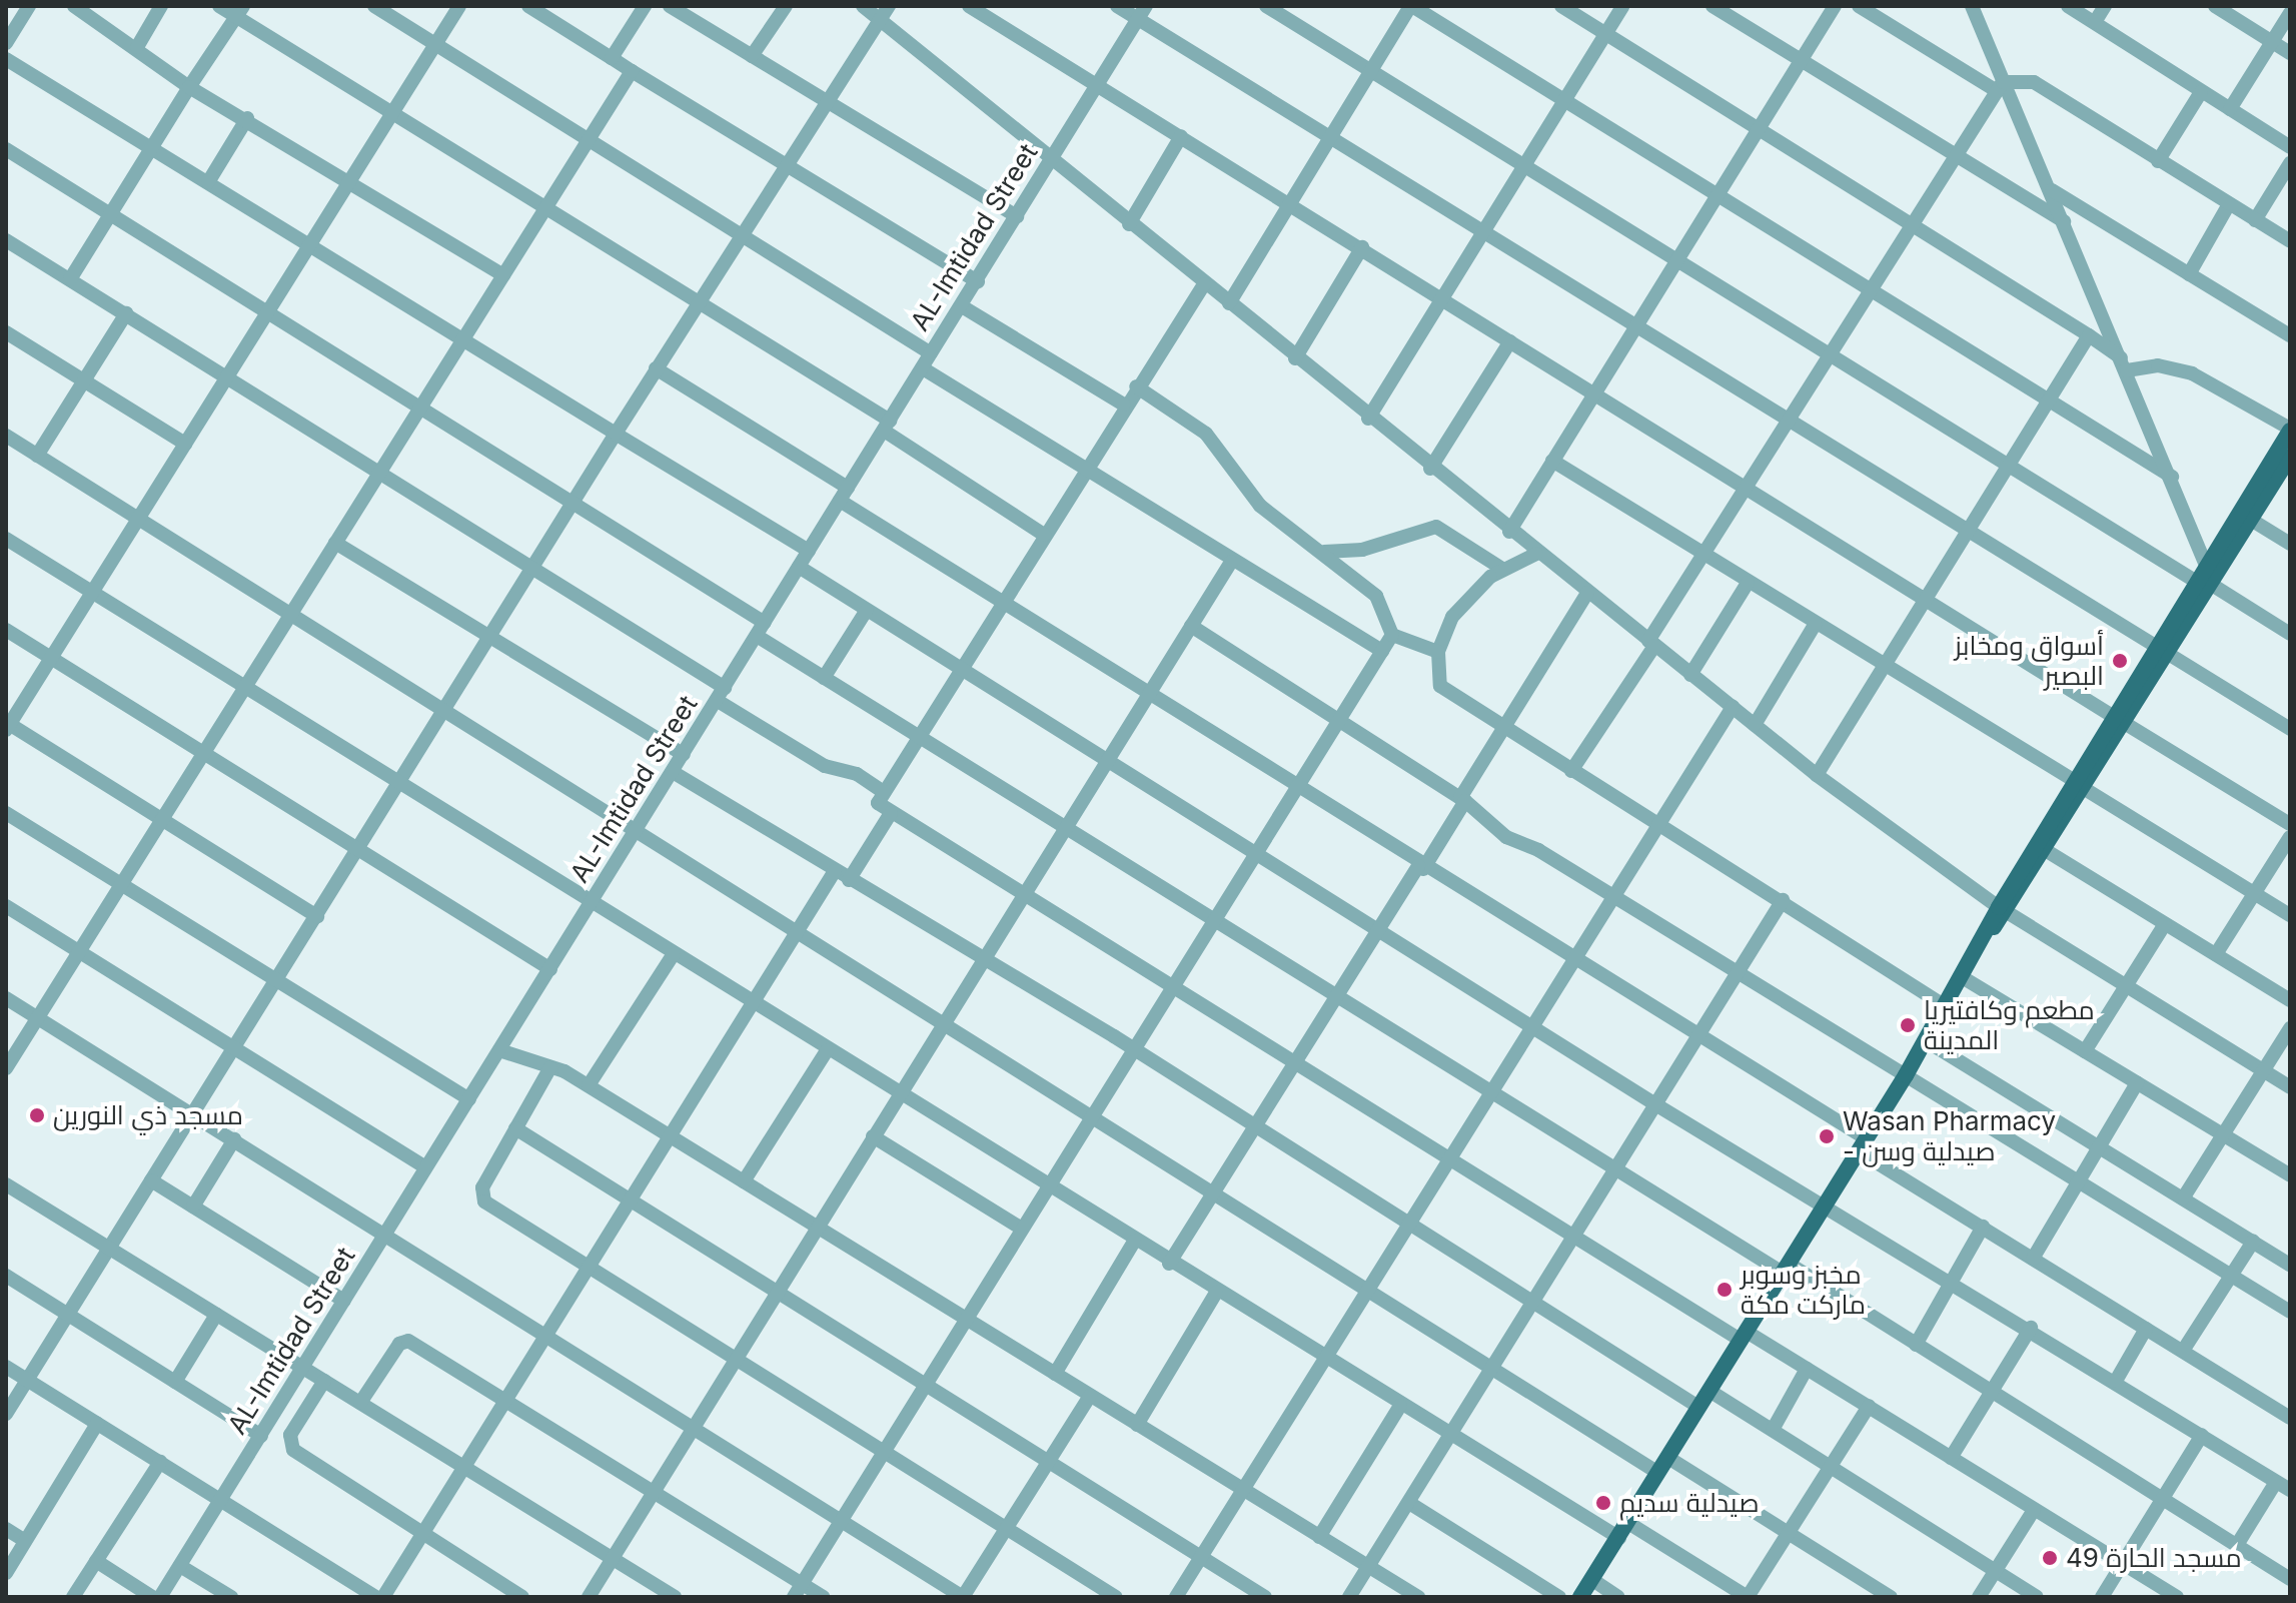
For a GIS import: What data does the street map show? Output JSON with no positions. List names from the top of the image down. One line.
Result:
{"streets":{"street":["AL-Imtidad Street"]},"places":["أسواق ومخابز البصير","مطعم وكافتيريا المدينة","مسجد ذي النورين","Wasan Pharmacy - صيدلية وسن","مخبز وسوبر ماركت مكة","صيدلية سديم","مسجد الحارة 49"]}
